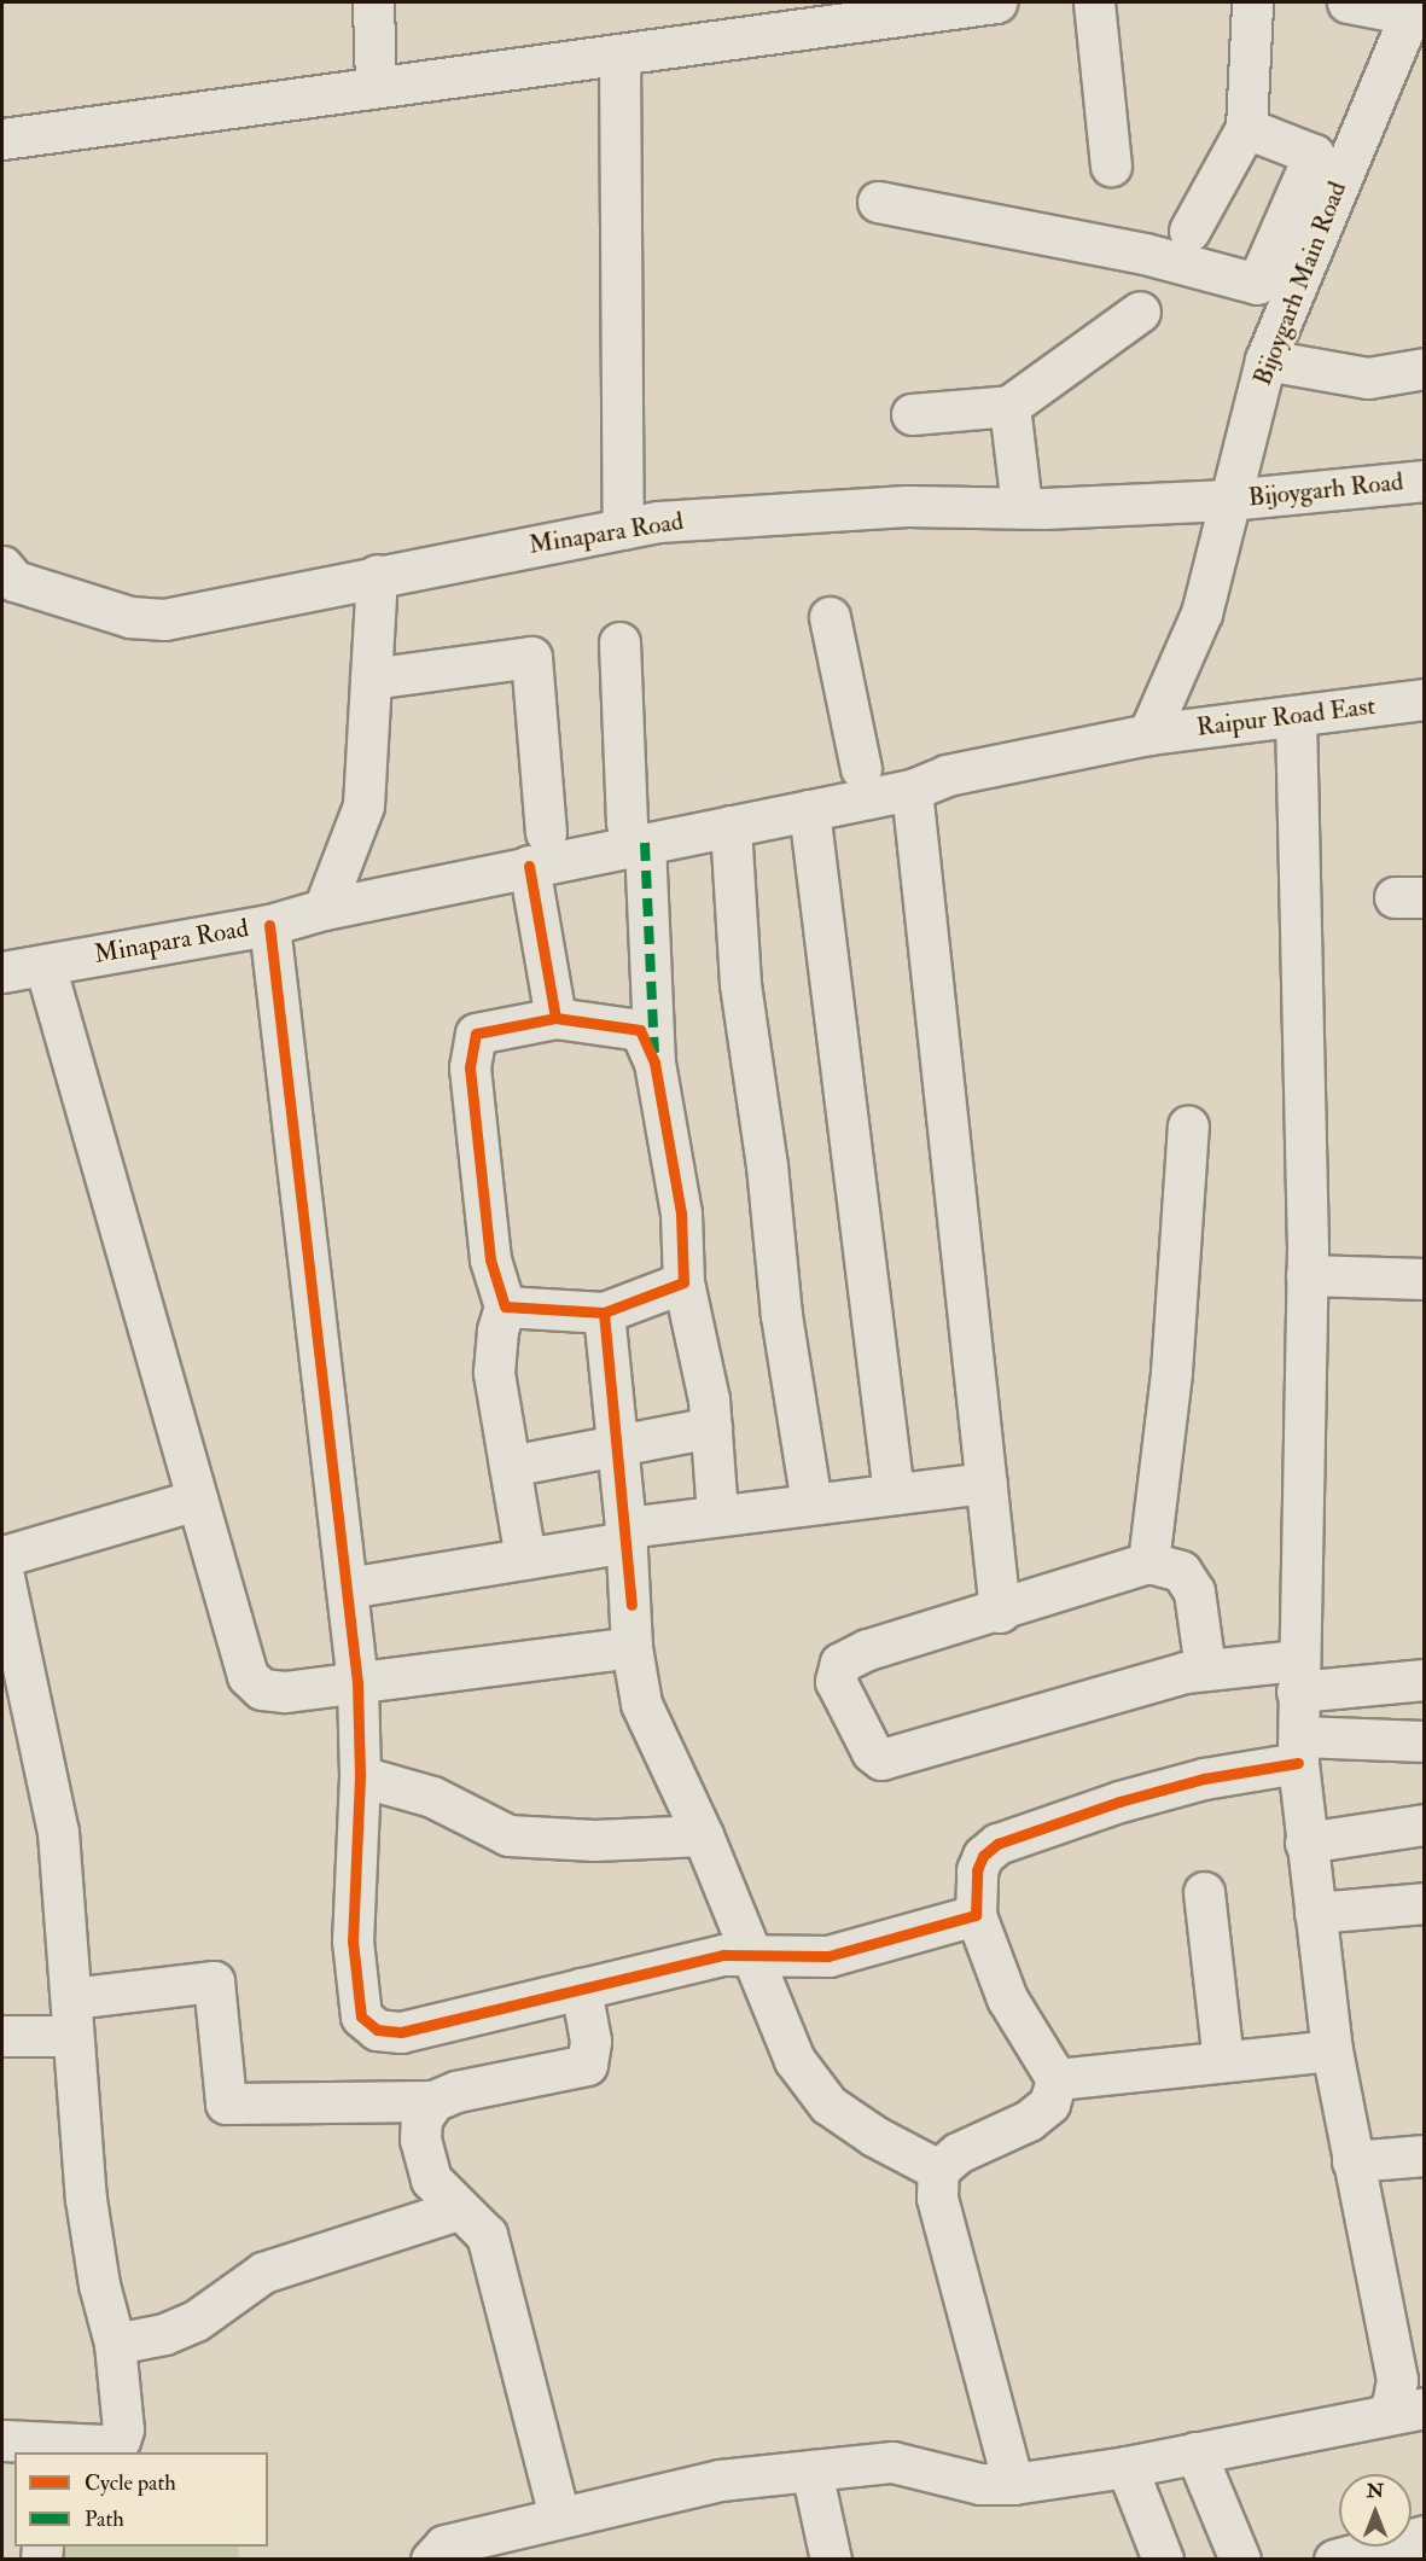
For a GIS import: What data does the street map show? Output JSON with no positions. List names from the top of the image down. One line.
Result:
{"streets":{"street":["Bijoygarh Main Road","Bijoygarh Road","Minapara Road","Raipur Road East"]},"crossings":[["Bijoygarh Main Road","Bijoygarh Road"],["Bijoygarh Main Road","Minapara Road"],["Bijoygarh Main Road","Raipur Road East"],["Bijoygarh Road","Minapara Road"],["Minapara Road","Raipur Road East"]],"legend":["Cycle path","Path"],"north":"top"}
